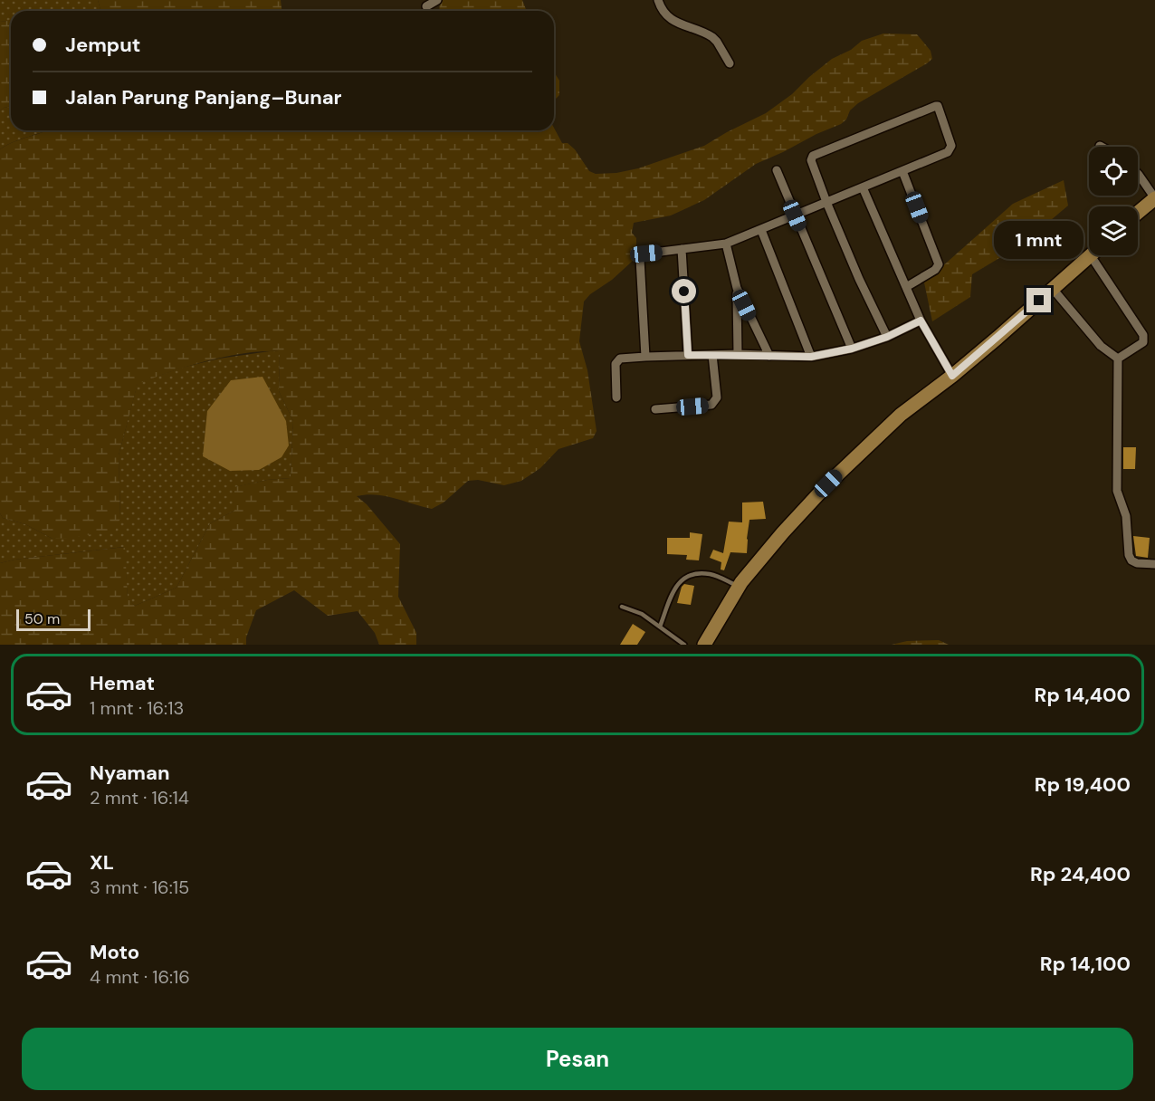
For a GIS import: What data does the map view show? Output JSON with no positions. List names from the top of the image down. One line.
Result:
{"scale_bar":"50 m","page":{"banner":["Jemput","Jalan Parung Panjang–Bunar"],"bubble":"1 mnt","scale":"50 m","list":[{"name":"Hemat","note":"1 mnt · 16:13","value":"Rp 14,400"},{"name":"Nyaman","note":"2 mnt · 16:14","value":"Rp 19,400"},{"name":"XL","note":"3 mnt · 16:15","value":"Rp 24,400"},{"name":"Moto","note":"4 mnt · 16:16","value":"Rp 14,100"}],"buttons":"Pesan"}}
